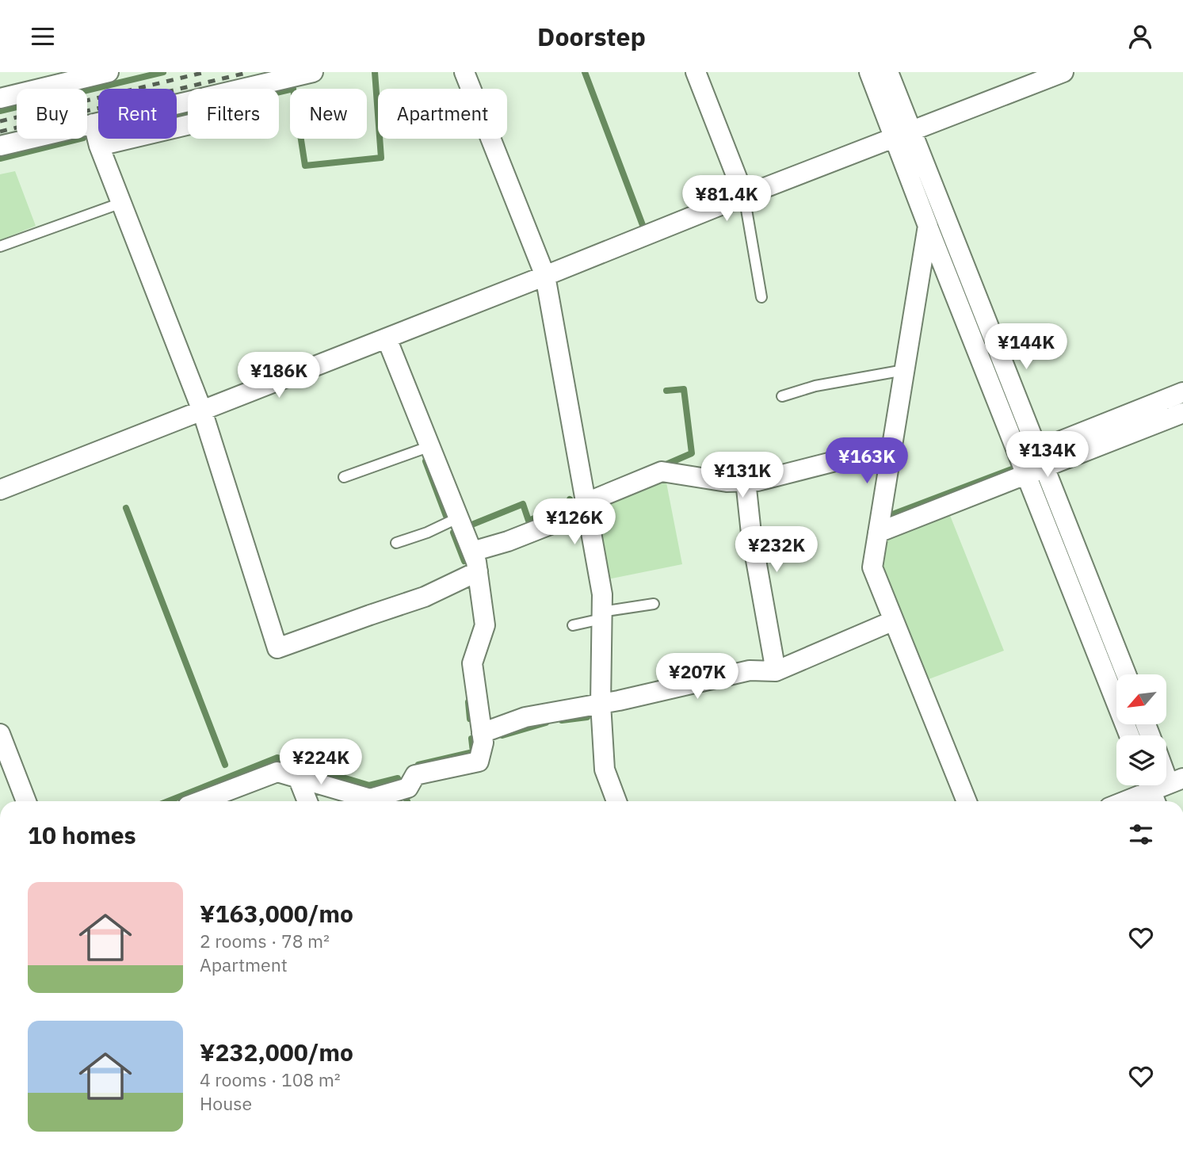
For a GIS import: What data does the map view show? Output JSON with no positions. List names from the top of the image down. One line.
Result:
{"north":"bottom left","page":{"header":"Doorstep","chip":["Buy","Rent","Filters","New","Apartment"],"price":["¥81.4K","¥144K","¥186K","¥134K","¥163K","¥131K","¥126K","¥232K","¥207K","¥224K"],"heading":"10 homes","list":[{"name":"¥163,000/mo","note":"2 rooms · 78 m² · Apartment"},{"name":"¥232,000/mo","note":"4 rooms · 108 m² · House"}]}}
